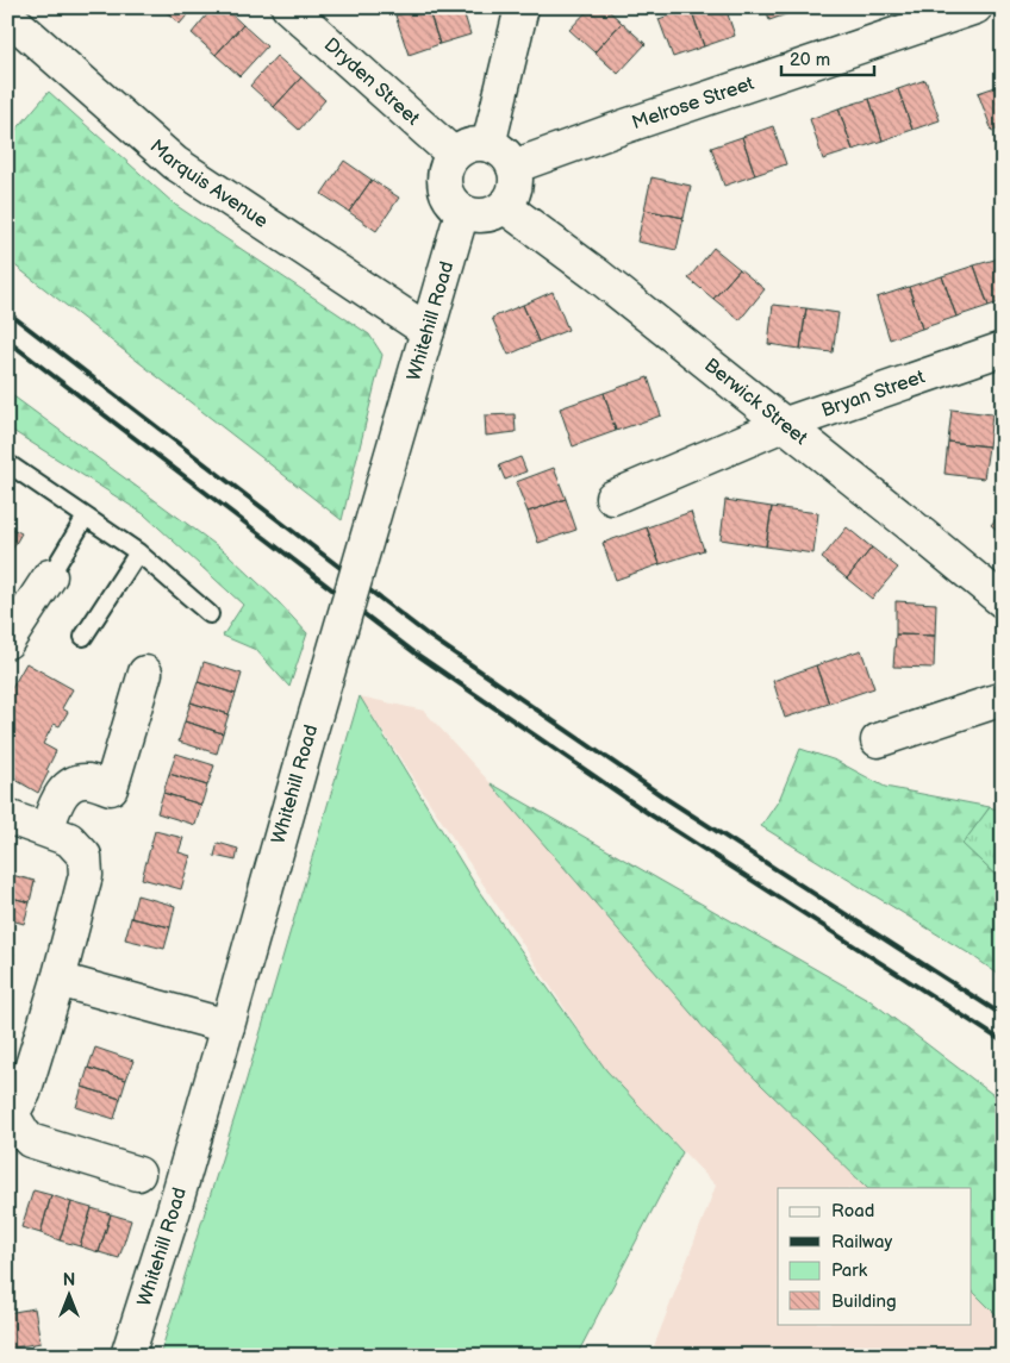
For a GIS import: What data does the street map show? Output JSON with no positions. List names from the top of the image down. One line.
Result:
{"streets":{"street":["Dryden Street","Melrose Street","Marquis Avenue","Whitehill Road","Bryan Street","Berwick Street"]},"crossings":[["Dryden Street","Melrose Street"],["Dryden Street","Whitehill Road"],["Dryden Street","Berwick Street"],["Melrose Street","Whitehill Road"],["Melrose Street","Berwick Street"],["Marquis Avenue","Whitehill Road"],["Whitehill Road","Berwick Street"],["Bryan Street","Berwick Street"]],"legend":["Road","Railway","Park","Building"],"scale_bar":"20 m","north":"top"}
